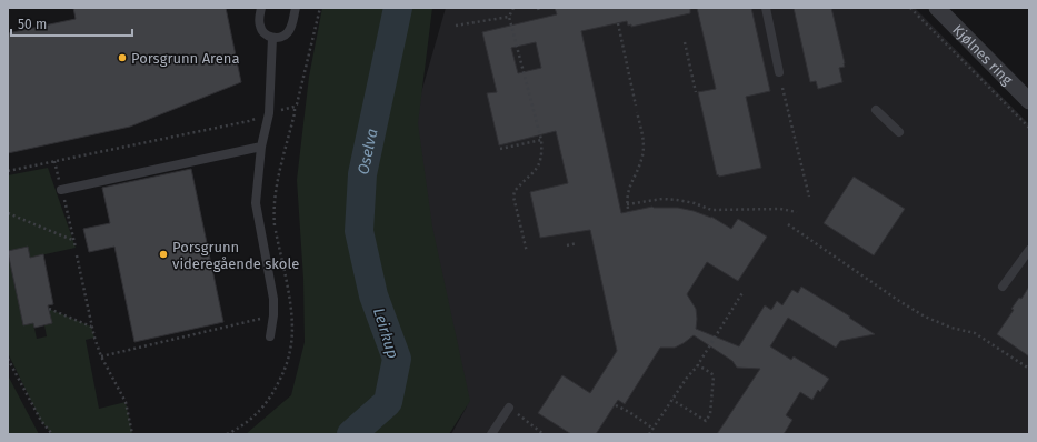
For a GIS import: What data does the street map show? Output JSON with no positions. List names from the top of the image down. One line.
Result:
{"streets":{"street":["Kjølnes ring"]},"water":["Oselva","Leirkup"],"places":["Porsgrunn Arena","Porsgrunn videregående skole"],"scale_bar":"50 m"}
